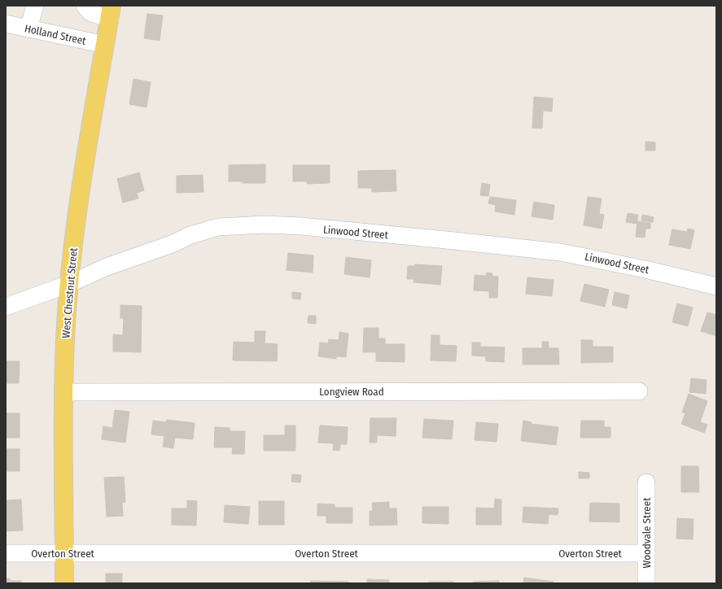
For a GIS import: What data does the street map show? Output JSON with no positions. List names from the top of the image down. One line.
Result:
{"streets":{"main road":["West Chestnut Street"],"street":["Holland Street","Linwood Street","Longview Road","Woodvale Street","Overton Street"]},"crossings":[["Holland Street","West Chestnut Street"],["Linwood Street","West Chestnut Street"],["West Chestnut Street","Longview Road"],["West Chestnut Street","Overton Street"],["Woodvale Street","Overton Street"]]}
